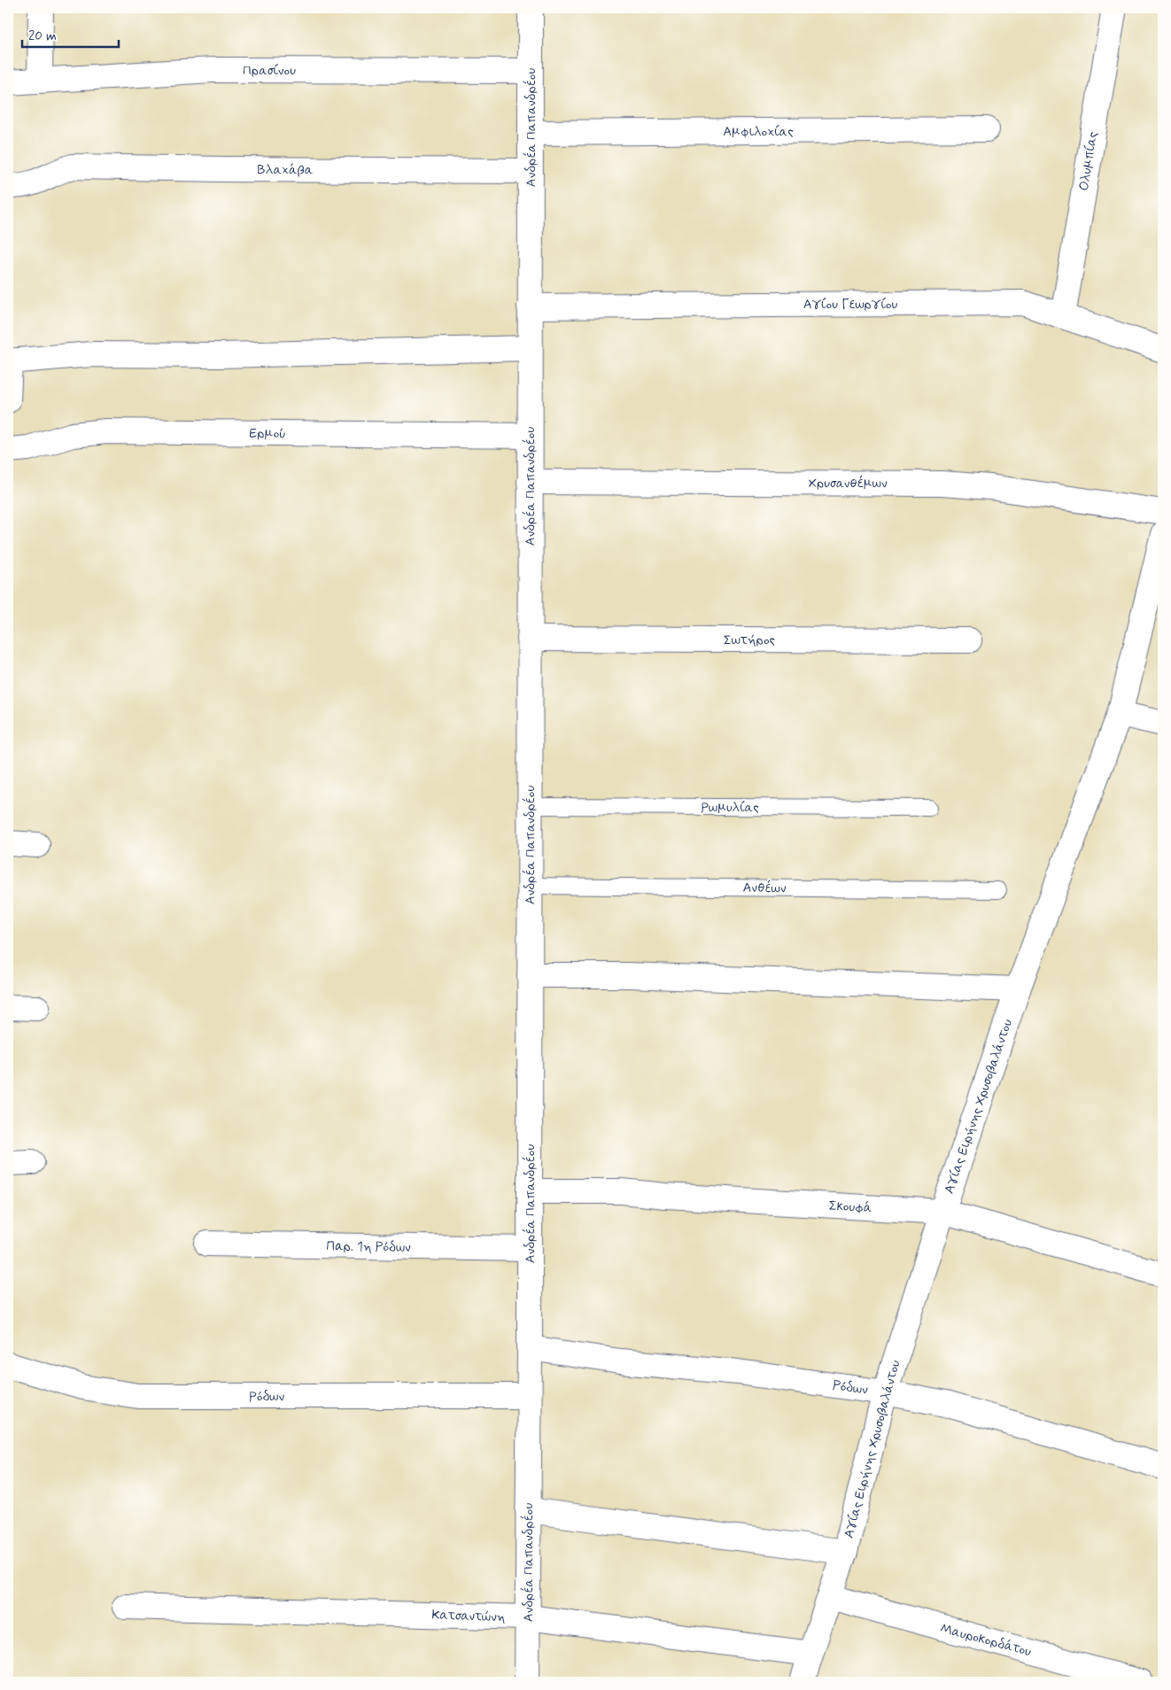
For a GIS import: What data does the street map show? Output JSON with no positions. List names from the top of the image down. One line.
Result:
{"streets":{"street":["Πρασίνου","Ανδρέα Παπανδρέου","Αμφιλοχίας","Ολυμπίας","Βλαχάβα","Αγίου Γεωργίου","Ερμού","Χρυσανθέμων","Σωτήρος","Αγίας Ειρήνης Χρυσοβαλάντου","Σκουφά","Παρ. 1η Ρόδων","Ρόδων","Κατσαντώνη","Μαυροκορδάτου"],"lane":["Ρωμυλίας","Ανθέων"]},"crossings":[["Πρασίνου","Ανδρέα Παπανδρέου"],["Ανδρέα Παπανδρέου","Αμφιλοχίας"],["Ανδρέα Παπανδρέου","Βλαχάβα"],["Ανδρέα Παπανδρέου","Αγίου Γεωργίου"],["Ανδρέα Παπανδρέου","Ερμού"],["Ανδρέα Παπανδρέου","Χρυσανθέμων"],["Ανδρέα Παπανδρέου","Σωτήρος"],["Ανδρέα Παπανδρέου","Ρωμυλίας"],["Ανδρέα Παπανδρέου","Ανθέων"],["Ανδρέα Παπανδρέου","Σκουφά"],["Ανδρέα Παπανδρέου","Παρ. 1η Ρόδων"],["Ανδρέα Παπανδρέου","Ρόδων"],["Ανδρέα Παπανδρέου","Κατσαντώνη"],["Ολυμπίας","Αγίου Γεωργίου"],["Αγίας Ειρήνης Χρυσοβαλάντου","Σκουφά"],["Αγίας Ειρήνης Χρυσοβαλάντου","Ρόδων"],["Αγίας Ειρήνης Χρυσοβαλάντου","Κατσαντώνη"],["Αγίας Ειρήνης Χρυσοβαλάντου","Μαυροκορδάτου"]],"scale_bar":"20 m"}
